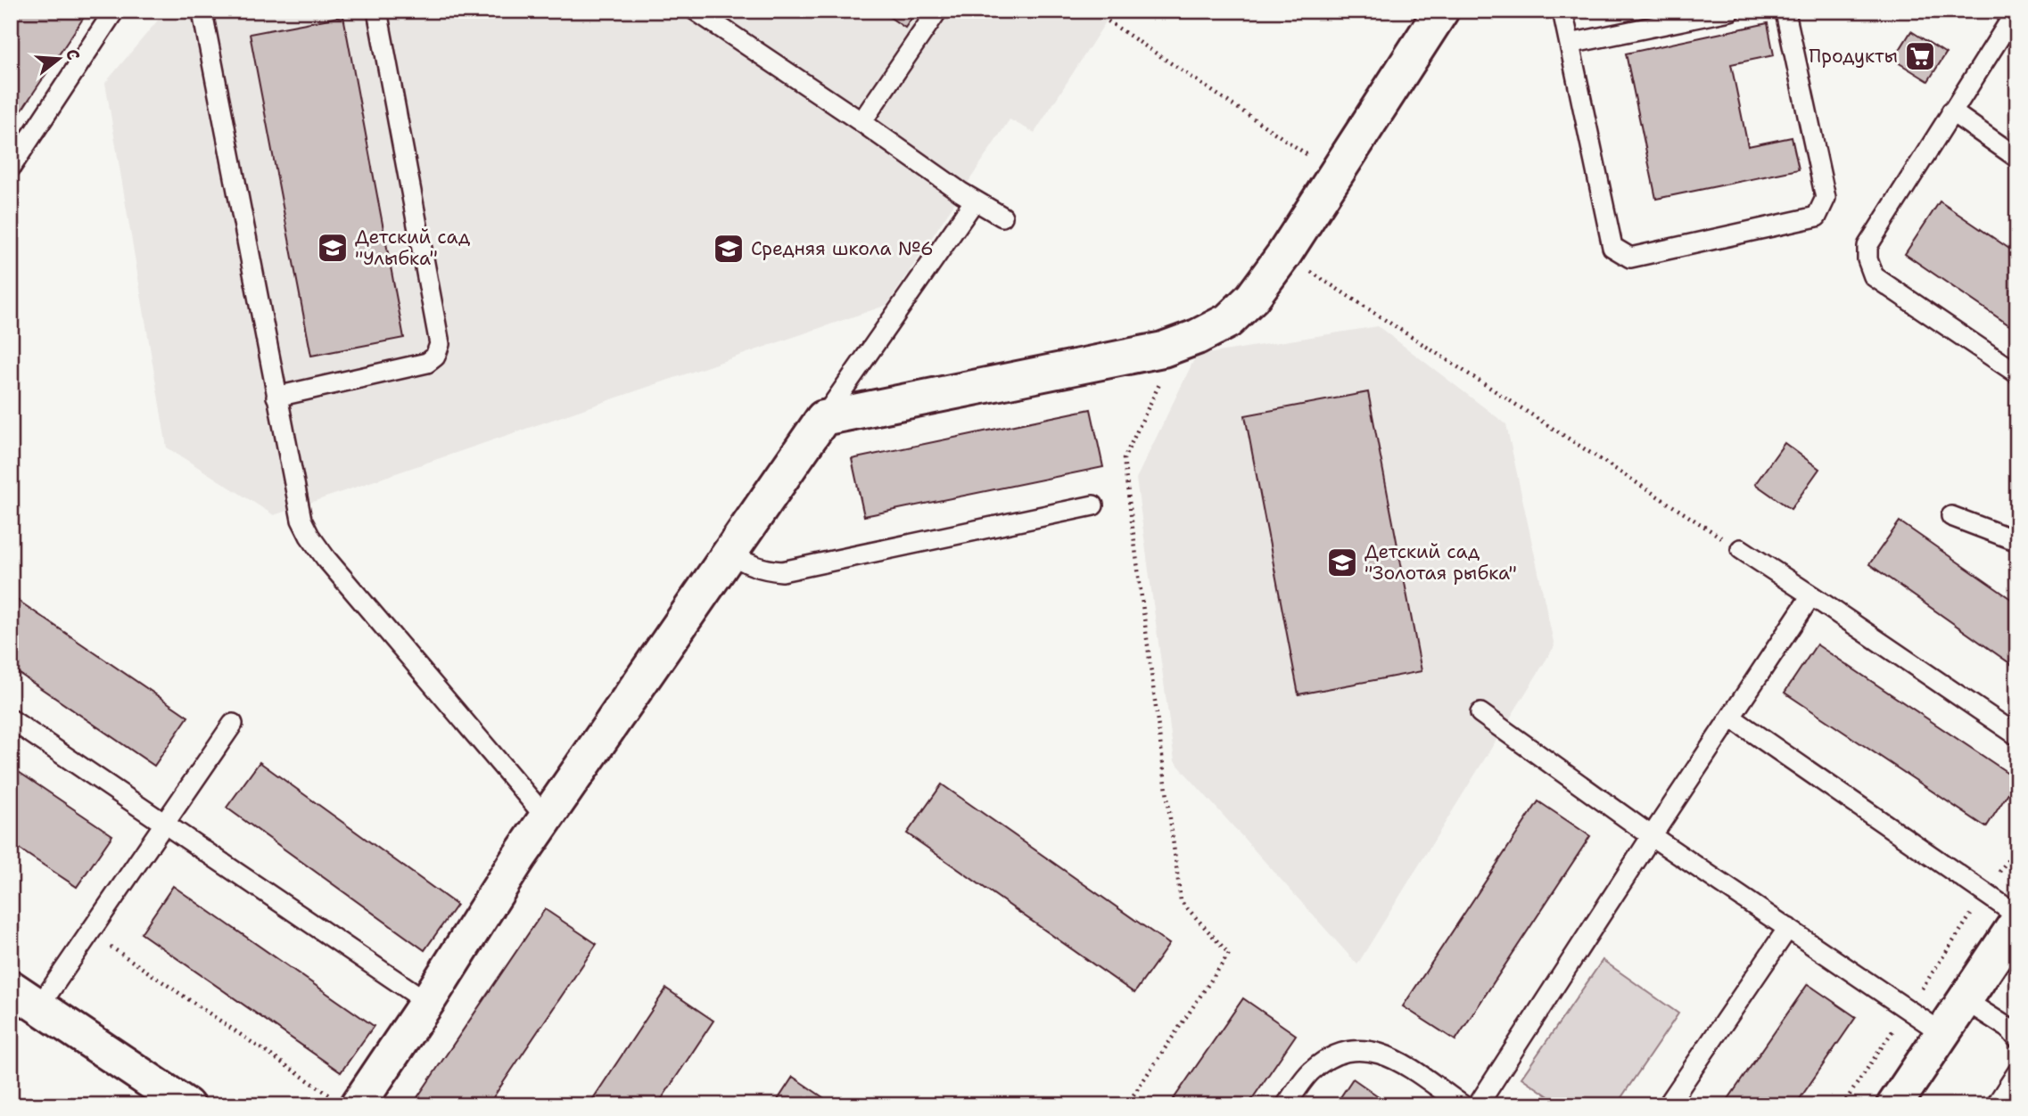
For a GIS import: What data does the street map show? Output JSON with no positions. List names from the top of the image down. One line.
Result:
{"places":{"supermarket":["Продукты"],"school or university":["Детский сад \"Улыбка\"","Средняя школа №6","Детский сад \"Золотая рыбка\""]},"north":"right"}
